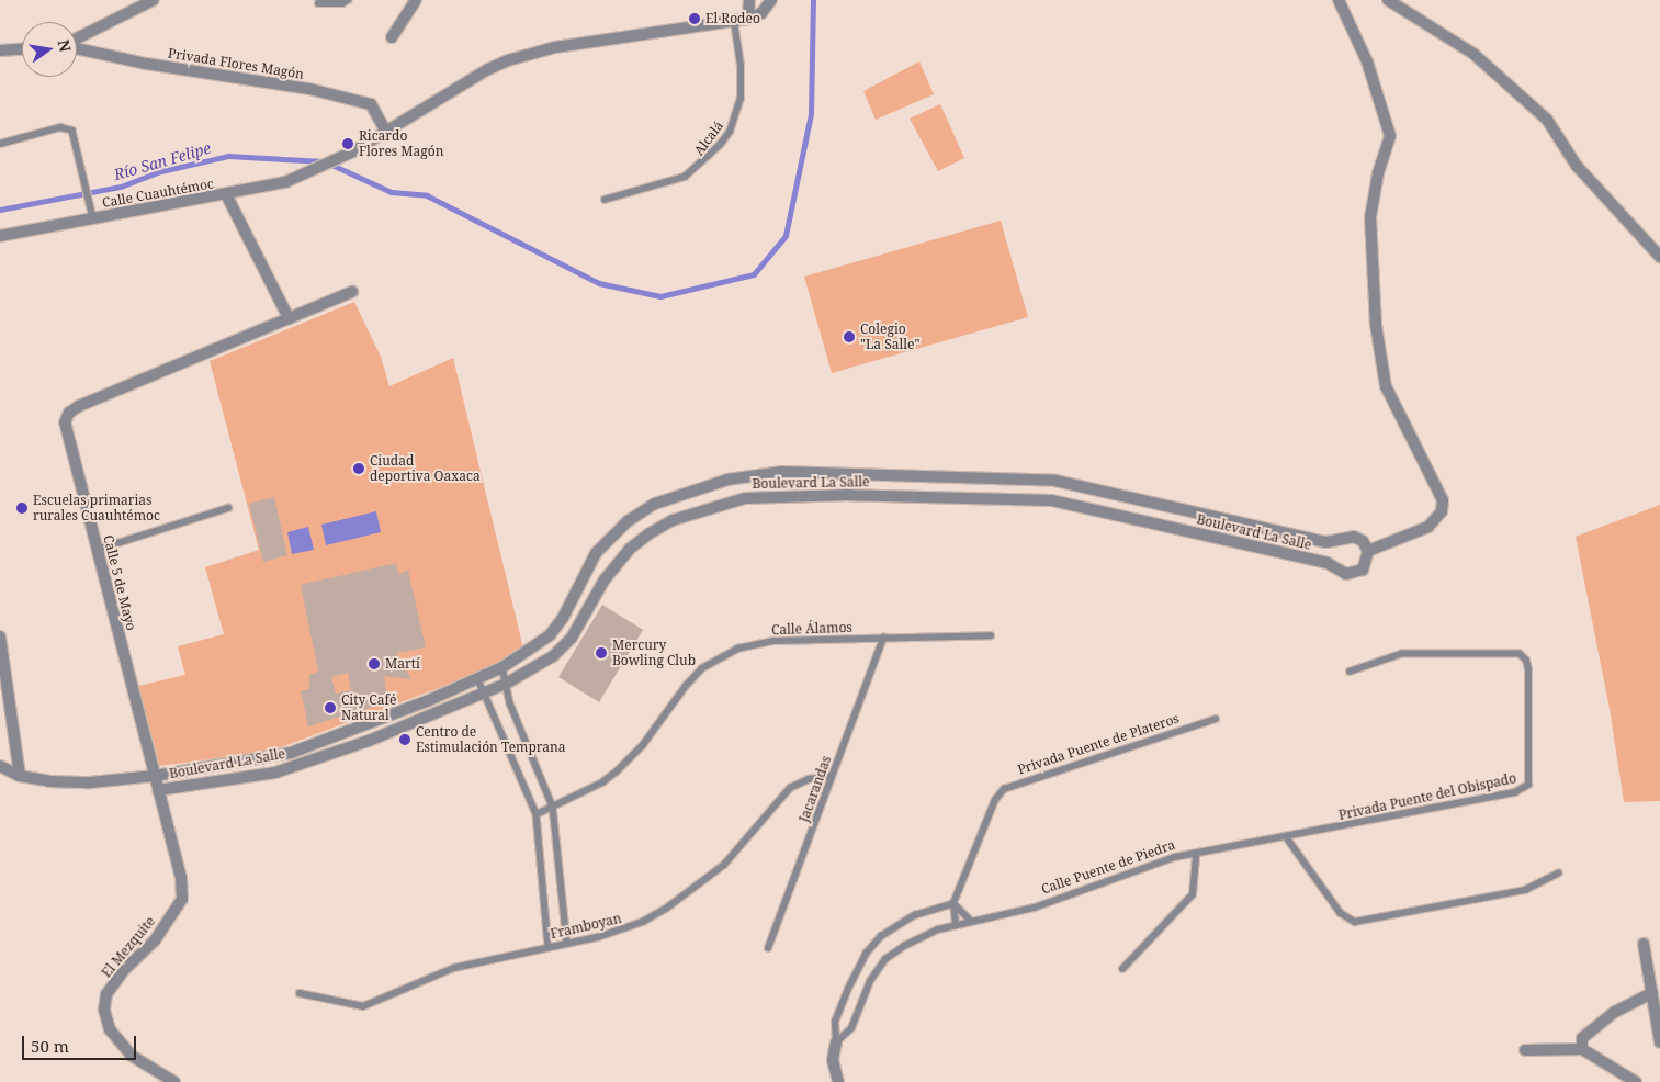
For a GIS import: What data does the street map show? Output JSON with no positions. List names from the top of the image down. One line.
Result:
{"streets":{"street":["Privada Flores Magón","Calle Cuauhtémoc","Boulevard La Salle","Calle 5 de Mayo","El Mezquite"],"lane":["Alcalá","Calle Álamos","Privada Puente de Plateros","Jacarandas","Privada Puente del Obispado","Calle Puente de Piedra","Framboyan"]},"crossings":[["Privada Flores Magón","Calle Cuauhtémoc"],["Alcalá","Calle Cuauhtémoc"],["Boulevard La Salle","Calle 5 de Mayo"],["Calle 5 de Mayo","El Mezquite"],["Calle Álamos","Jacarandas"],["Privada Puente de Plateros","Calle Puente de Piedra"],["Jacarandas","Framboyan"],["Privada Puente del Obispado","Calle Puente de Piedra"]],"water":["Río San Felipe"],"places":["El Rodeo","Ricardo Flores Magón","Colegio \"La Salle\"","Ciudad deportiva Oaxaca","Escuelas primarias rurales Cuauhtémoc","Mercury Bowling Club","Martí","City Café Natural","Centro de Estimulación Temprana"],"scale_bar":"50 m","north":"right"}
